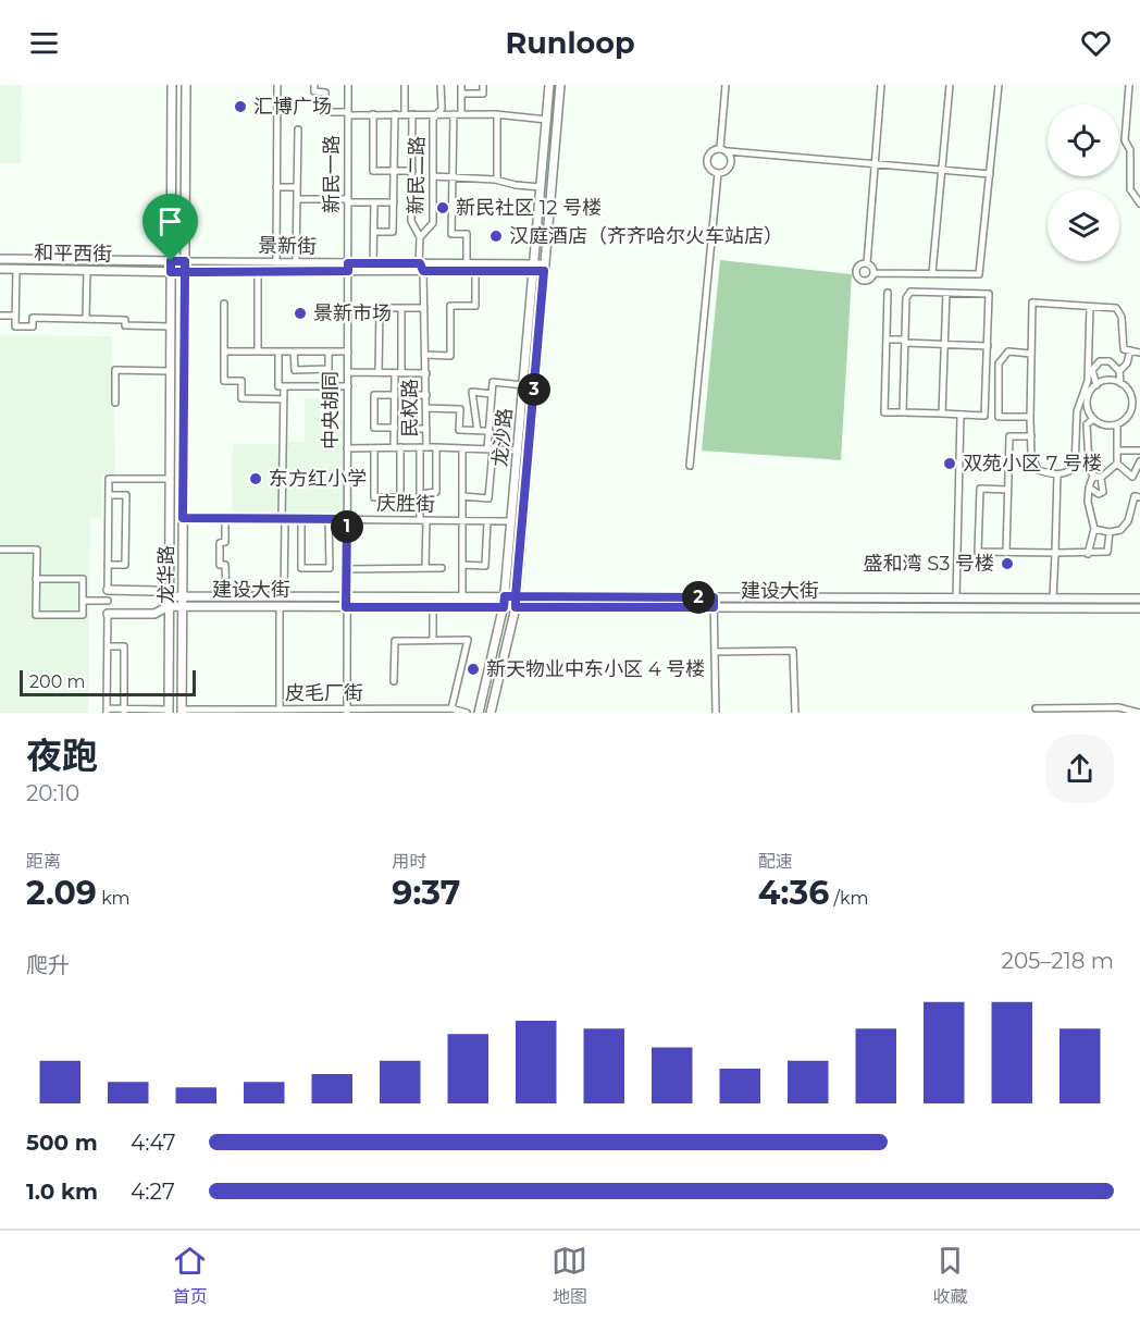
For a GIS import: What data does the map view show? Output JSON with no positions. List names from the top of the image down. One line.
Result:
{"streets":{"main road":["和平西街","龙沙路","龙华路","建设大街"],"street":["新民一路","新民二路","景新街","民权路","中央胡同","庆胜街","皮毛厂街"]},"crossings":[["新民一路","景新街"],["新民一路","中央胡同"],["新民二路","景新街"],["景新街","和平西街"],["景新街","民权路"],["景新街","中央胡同"],["景新街","龙沙路"],["景新街","龙华路"],["和平西街","龙华路"],["中央胡同","庆胜街"],["中央胡同","建设大街"],["中央胡同","皮毛厂街"],["龙沙路","庆胜街"],["龙沙路","建设大街"],["庆胜街","龙华路"],["龙华路","建设大街"],["龙华路","皮毛厂街"]],"places":["汇博广场","新民社区 12 号楼","汉庭酒店（齐齐哈尔火车站店）","景新市场","双苑小区 7 号楼","东方红小学","盛和湾 S3 号楼","新天物业中东小区 4 号楼"],"scale_bar":"200 m","page":{"header":"Runloop","pins":["3","1","2"],"scale":"200 m","heading":["夜跑","20:10"],"stats":[["距离","2.09 km"],["用时","9:37"],["配速","4:36 /km"]],"chart":["爬升","205–218 m"],"list":[{"name":"500 m","note":"4:47"},{"name":"1.0 km","note":"4:27"}],"tabs":["首页","地图","收藏"]}}
